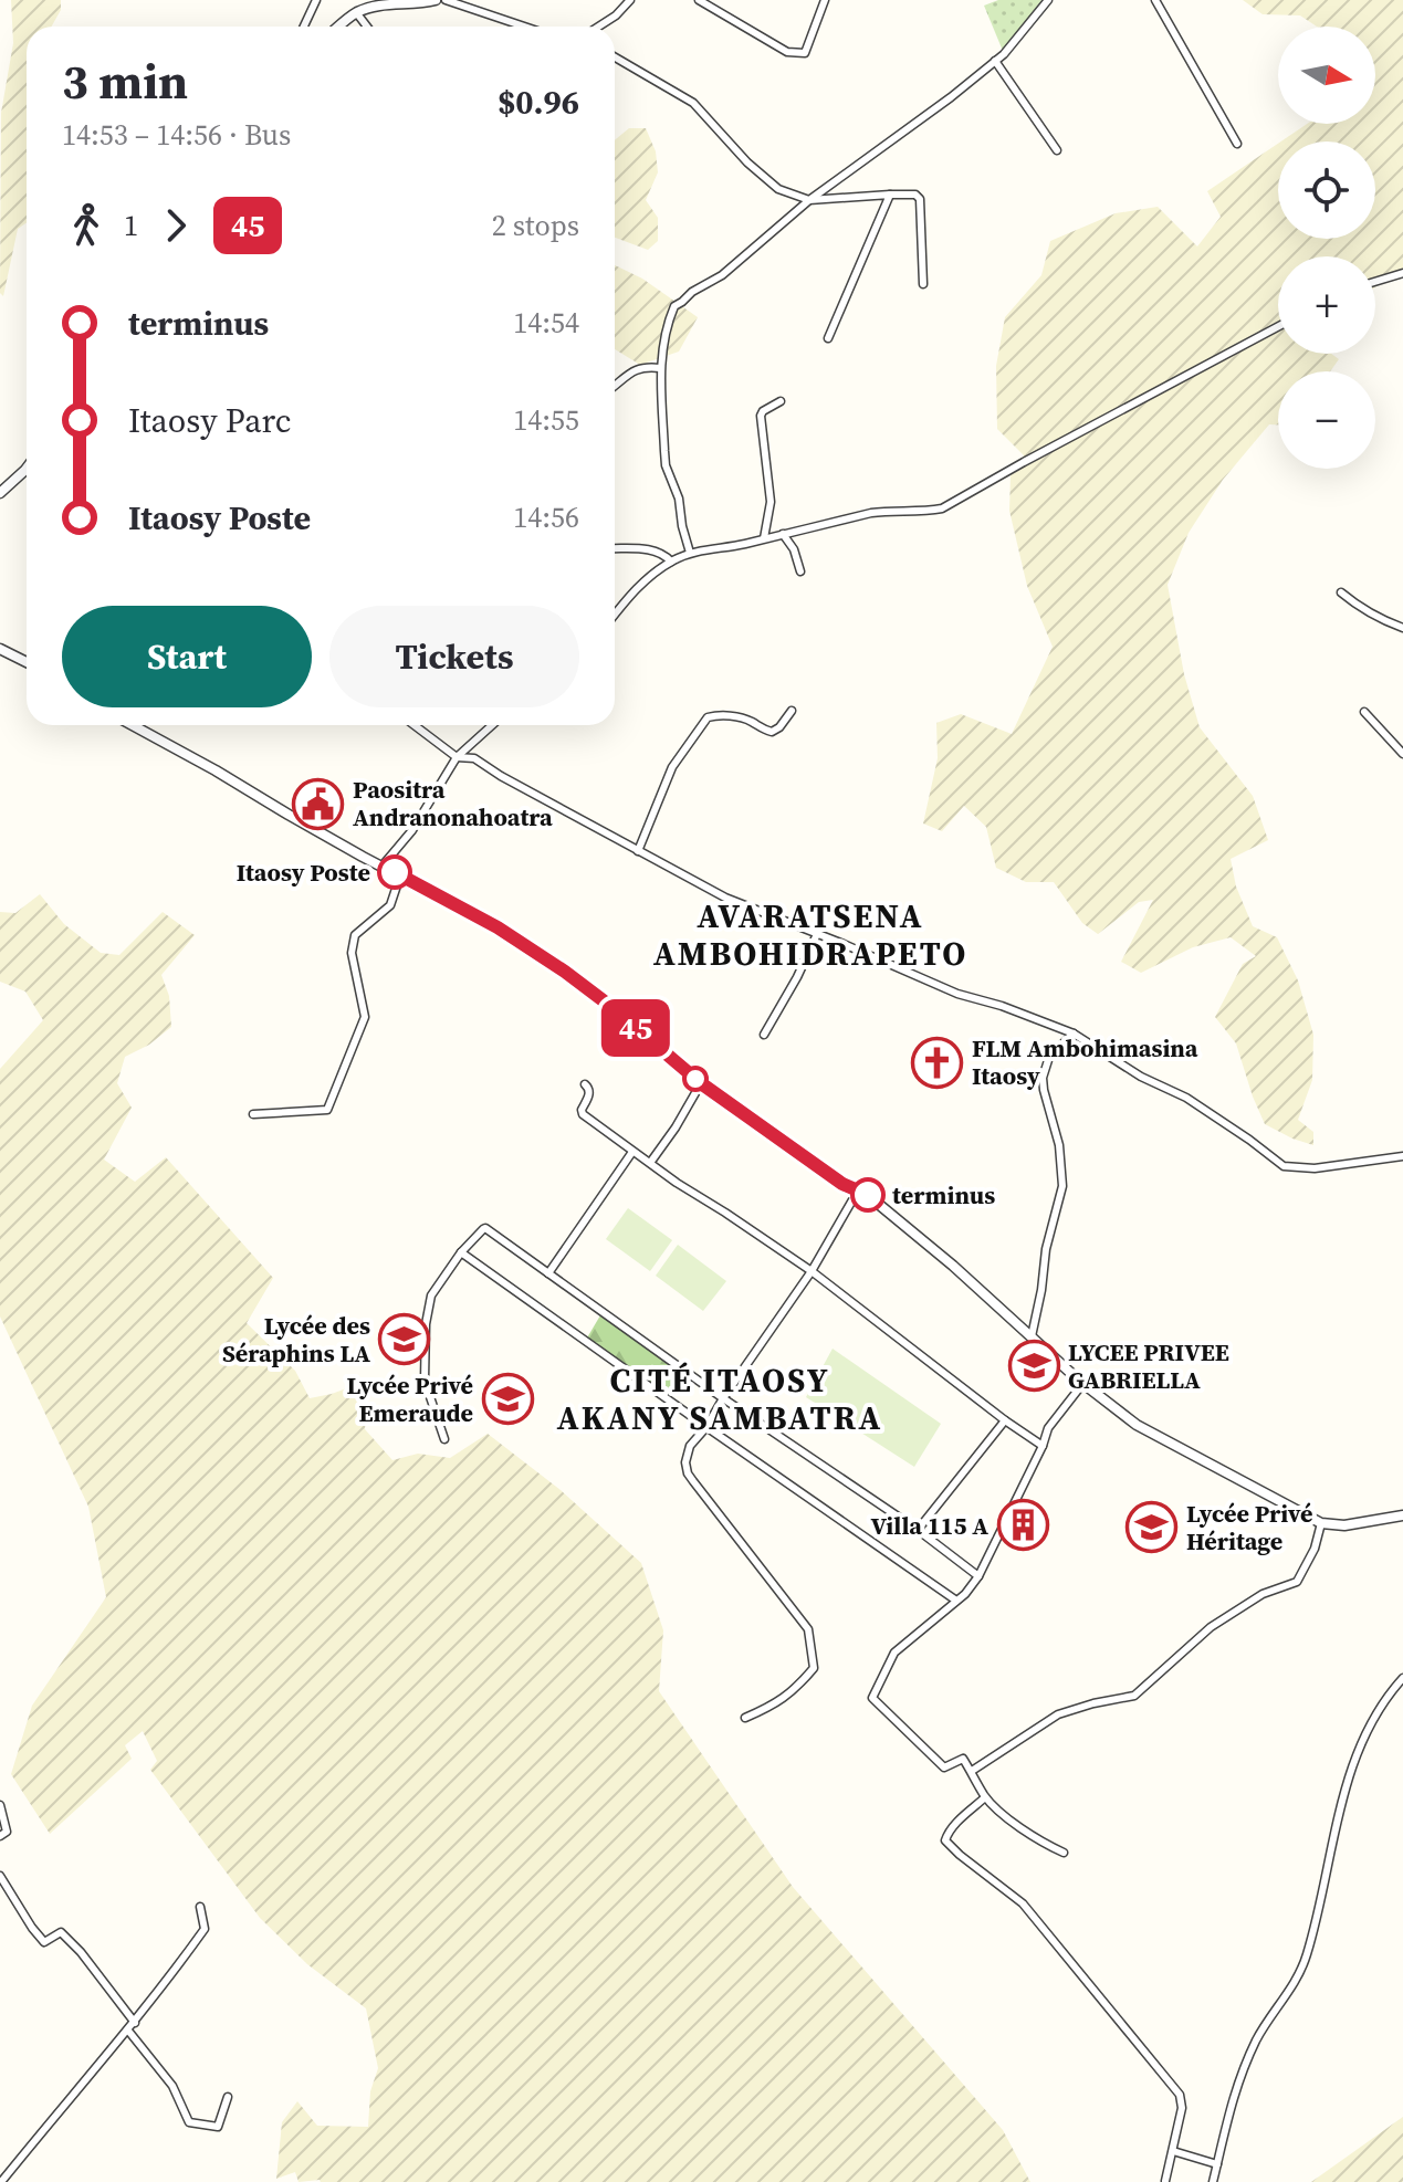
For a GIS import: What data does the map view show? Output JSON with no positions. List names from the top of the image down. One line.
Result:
{"districts":["AVARATSENA AMBOHIDRAPETO","CITÉ ITAOSY AKANY SAMBATRA"],"places":{"public building":["Paositra Andranonahoatra"],"other":["Itaosy Poste","terminus"],"church":["FLM Ambohimasina Itaosy"],"school or university":["Lycée des Séraphins LA","LYCEE PRIVEE GABRIELLA","Lycée Privé Emeraude","Lycée Privé Héritage"],"building":["Villa 115 A"]},"lines":["bus line 45"],"north":"right","page":{"on_map":"45","map_buttons":["+","−"],"heading":["3 min","14:53 – 14:56 · Bus","$0.96"],"legs":["1","45","2 stops"],"list":[{"name":"terminus","value":"14:54"},{"name":"Itaosy Parc","value":"14:55"},{"name":"Itaosy Poste","value":"14:56"}],"buttons":["Start","Tickets"]}}
